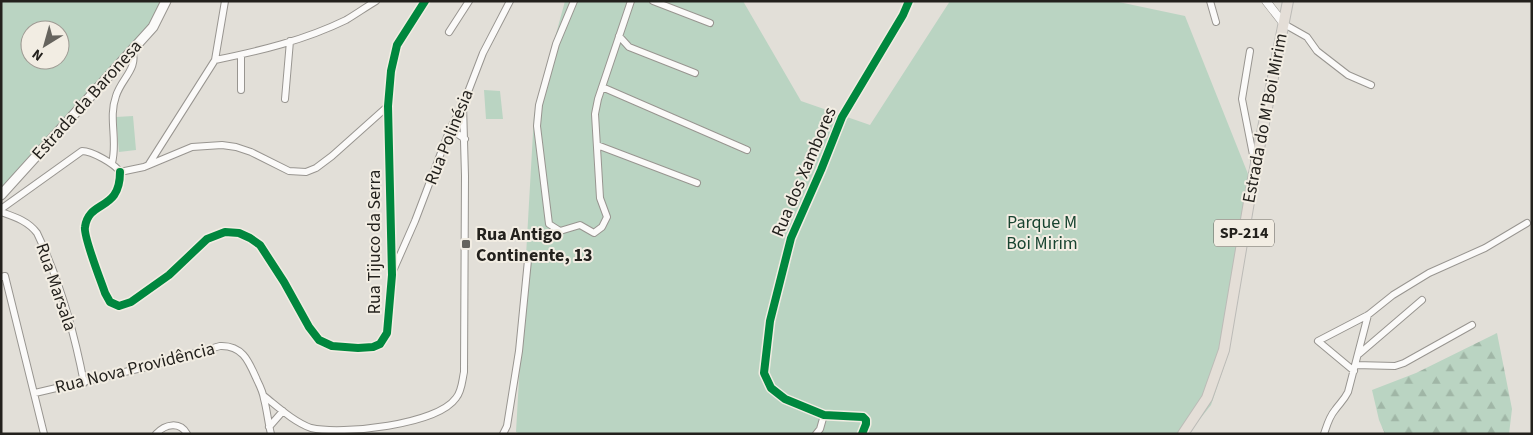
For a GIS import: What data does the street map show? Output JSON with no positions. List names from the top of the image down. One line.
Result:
{"streets":{"main road":["Estrada da Baronesa","Estrada do M'Boi Mirim","SP-214"],"street":["Rua Polinésia","Rua dos Xambores","Rua Tijuco da Serra","Rua Marsala","Rua Nova Providência"]},"crossings":[["Rua Polinésia","Rua Tijuco da Serra"],["Rua Marsala","Rua Nova Providência"]],"parks":["Parque M Boi Mirim"],"places":{"transit":["Rua Antigo Continente, 13"]},"north":"bottom left"}
